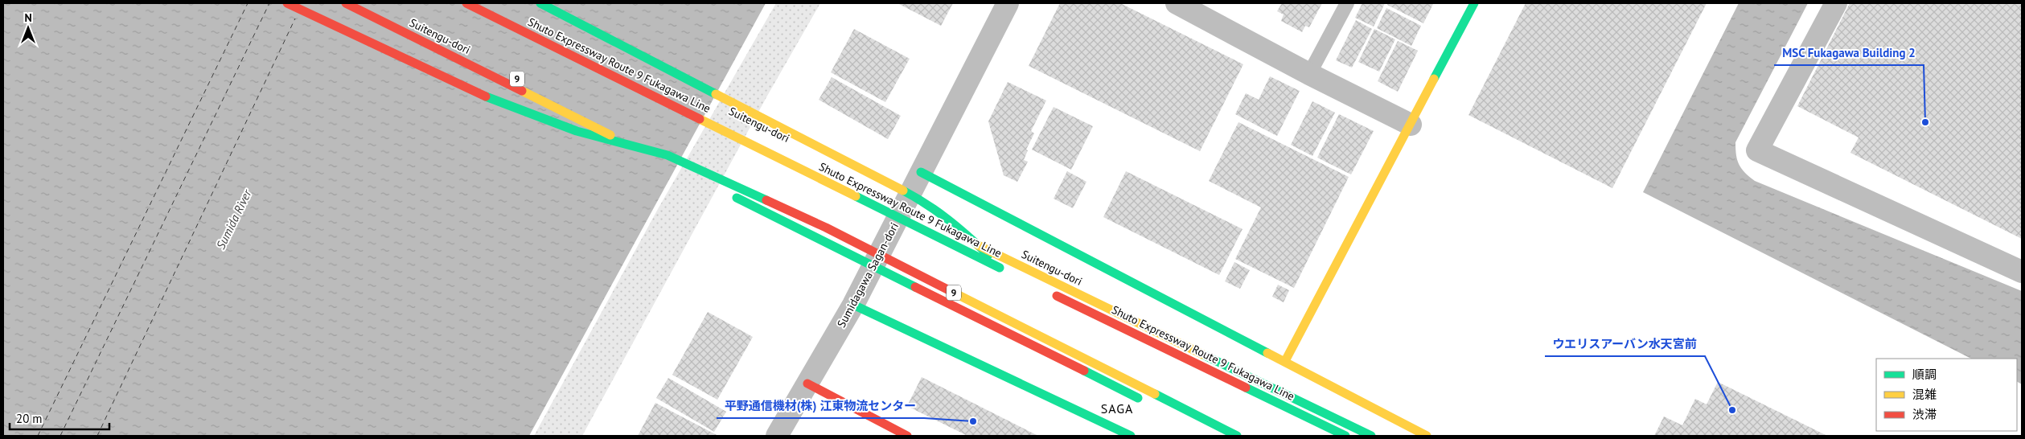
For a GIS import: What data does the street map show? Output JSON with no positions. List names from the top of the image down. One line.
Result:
{"streets":{"main road":["Suitengu-dori","Shuto Expressway Route 9 Fukagawa Line","9"],"street":["Sumidagawa Sagan-dori"]},"districts":["SAGA"],"water":["Sumida River"],"places":["MSC Fukagawa Building 2","ウエリスアーバン水天宮前","平野通信機材(株) 江東物流センター"],"legend":["順調","混雑","渋滞"],"scale_bar":"20 m","north":"top"}
